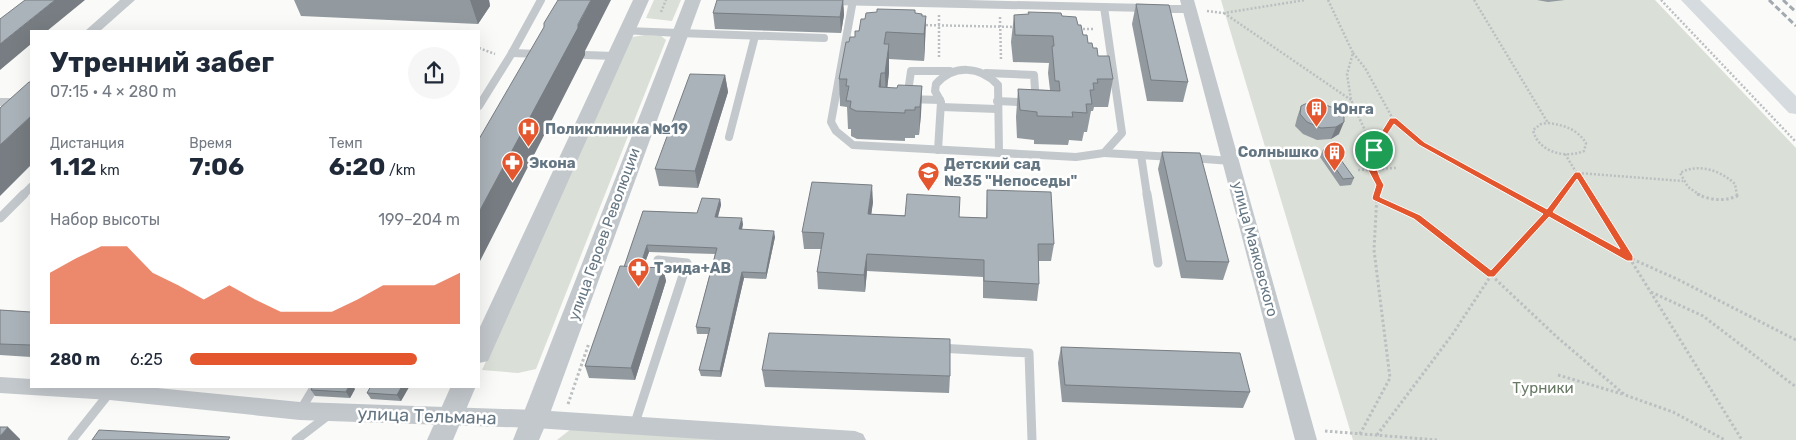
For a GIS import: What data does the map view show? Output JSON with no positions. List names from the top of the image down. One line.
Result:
{"streets":{"street":["улица Героев Революции","улица Маяковского","улица Тельмана"]},"crossings":[["улица Героев Революции","улица Тельмана"]],"parks":["Турники"],"places":{"building":["Юнга","Солнышко"],"hospital":["Поликлиника №19"],"pharmacy":["Экона","Тэида+АВ"],"school or university":["Детский сад №35 \"Непоседы\""]},"page":{"heading":["Утренний забег","07:15 · 4 × 280 m"],"stats":[["Дистанция","1.12 km"],["Время","7:06"],["Темп","6:20 /km"]],"chart":["Набор высоты","199–204 m"],"list":[{"name":"280 m","note":"6:25"}]}}
